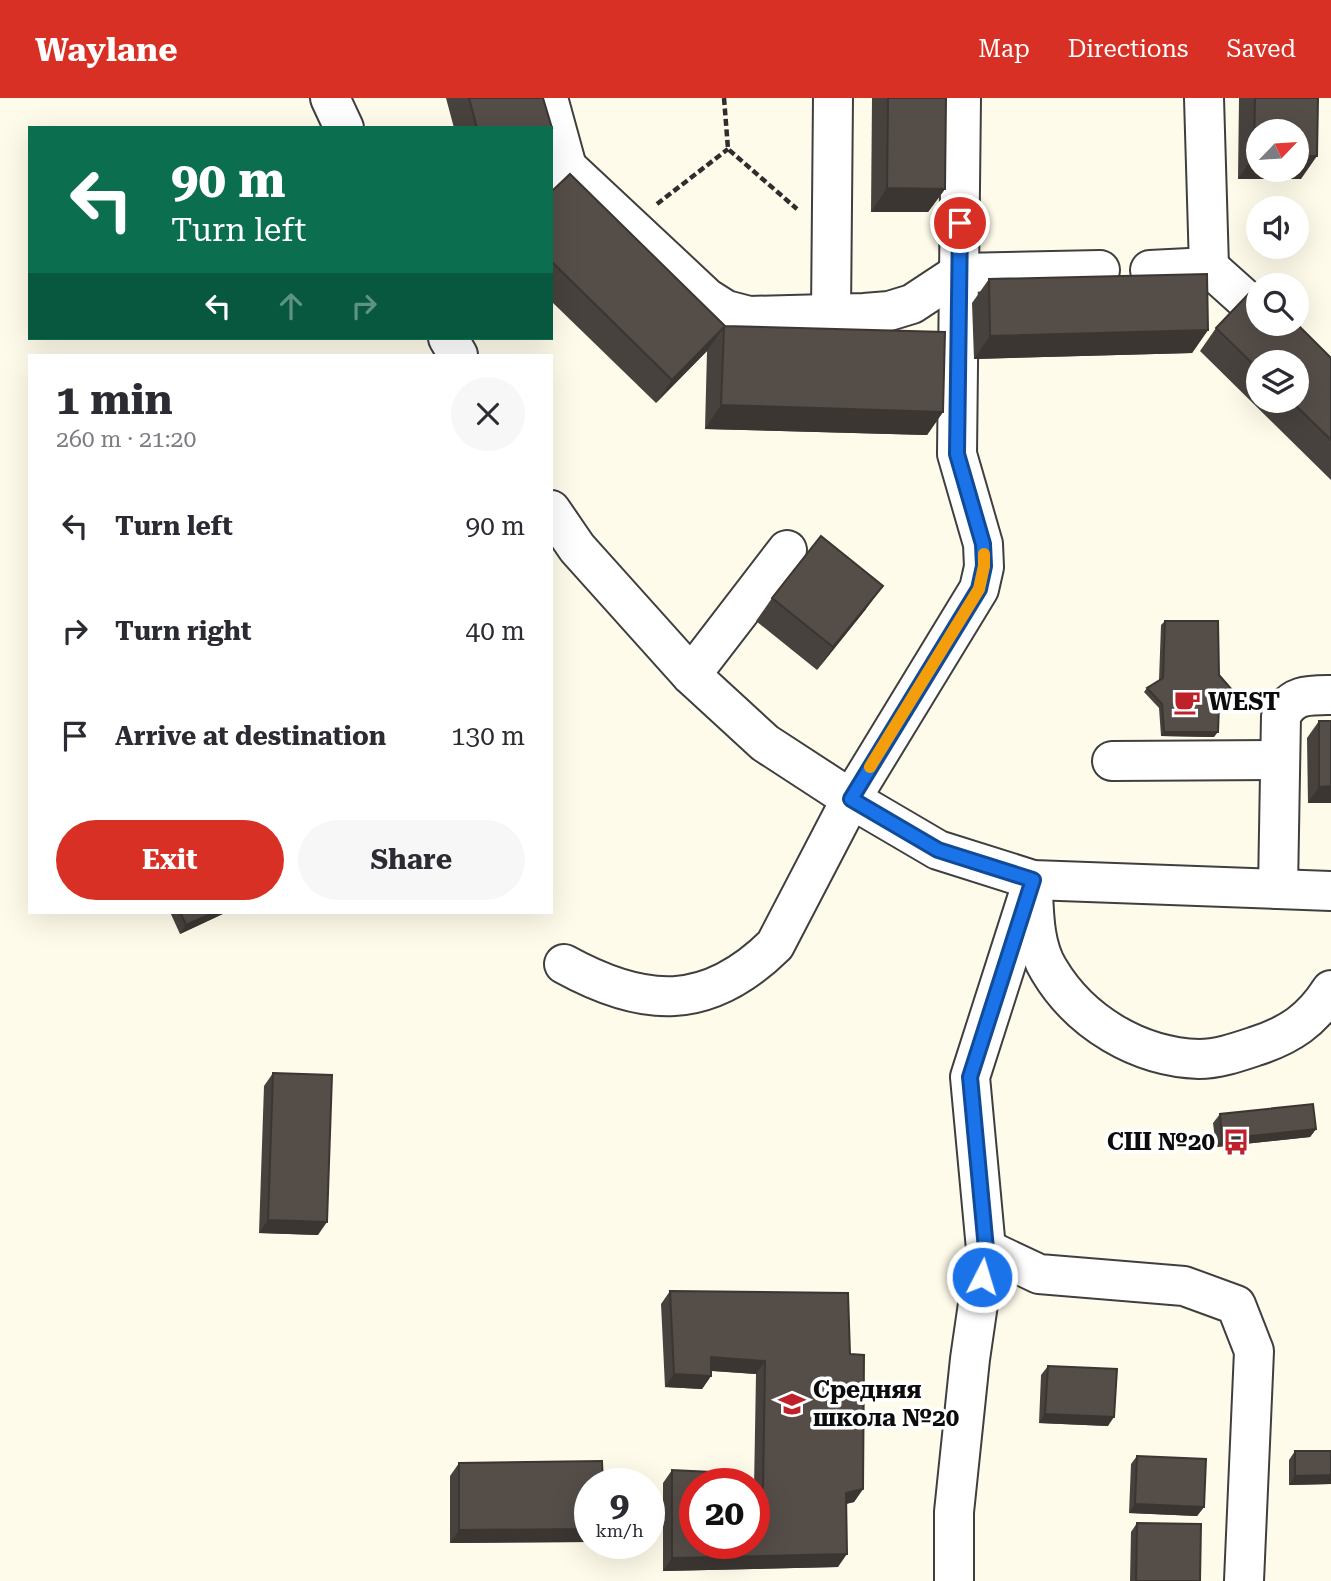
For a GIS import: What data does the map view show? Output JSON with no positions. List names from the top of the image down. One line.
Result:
{"places":{"cafe":["WEST"],"bus stop":["СШ №20"],"school or university":["Средняя школа №20"]},"north":"top right","page":{"header":"Waylane","nav":["Map","Directions","Saved"],"turn":["90 m","Turn left"],"heading":["1 min","260 m · 21:20"],"list":[{"name":"Turn left","value":"90 m"},{"name":"Turn right","value":"40 m"},{"name":"Arrive at destination","value":"130 m"}],"buttons":["Exit","Share"],"speed":"9 km/h","limit":"20"}}
